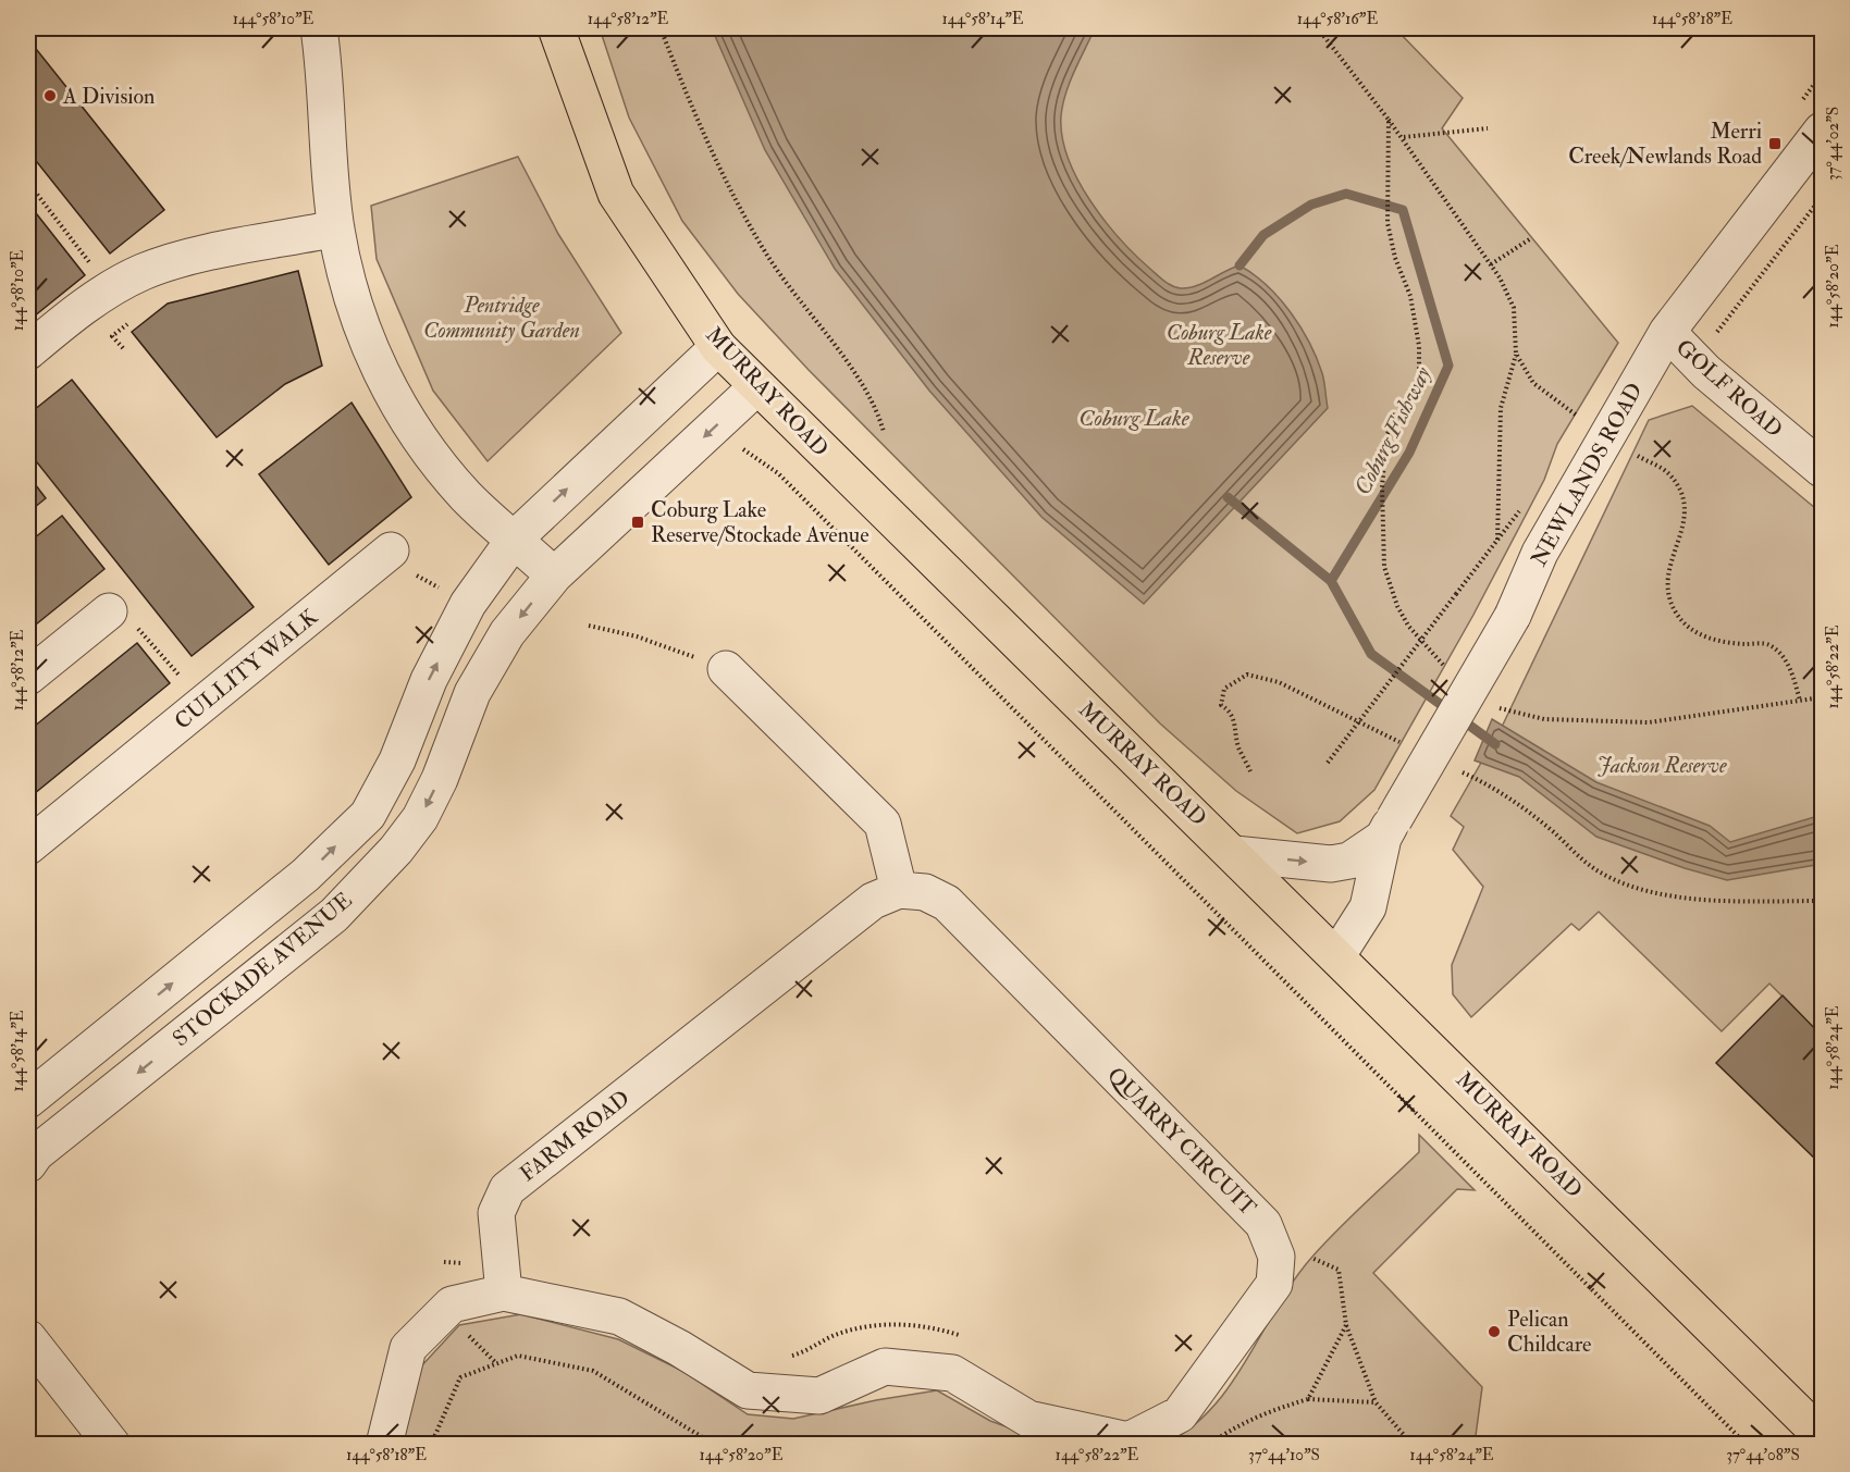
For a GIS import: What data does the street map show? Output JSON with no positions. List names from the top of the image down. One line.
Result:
{"streets":{"main road":["MURRAY ROAD"],"street":["GOLF ROAD","NEWLANDS ROAD","CULLITY WALK","STOCKADE AVENUE","FARM ROAD","QUARRY CIRCUIT"]},"crossings":[["GOLF ROAD","NEWLANDS ROAD"],["MURRAY ROAD","NEWLANDS ROAD"],["MURRAY ROAD","STOCKADE AVENUE"],["FARM ROAD","QUARRY CIRCUIT"]],"water":["Coburg Lake","Coburg Fishway"],"parks":["Pentridge Community Garden","Coburg Lake Reserve","Jackson Reserve"],"places":{"other":["A Division","Pelican Childcare"],"transit":["Merri Creek/Newlands Road","Coburg Lake Reserve/Stockade Avenue"]},"coordinates":["144°58'10\"E","144°58'12\"E","144°58'14\"E","144°58'16\"E","144°58'18\"E","37°44'02\"S","144°58'20\"E","144°58'22\"E","144°58'24\"E","37°44'10\"S","37°44'08\"S"]}
